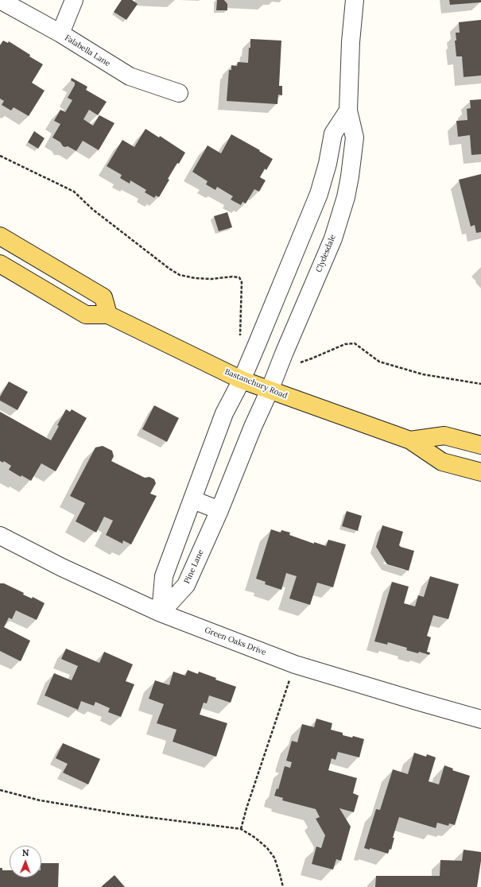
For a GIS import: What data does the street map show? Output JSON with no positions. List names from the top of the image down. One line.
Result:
{"streets":{"main road":["Bastanchury Road"],"street":["Falabella Lane","Clydesdale","Pine Lane","Green Oaks Drive"]},"crossings":[["Clydesdale","Bastanchury Road"],["Clydesdale","Pine Lane"],["Bastanchury Road","Pine Lane"],["Pine Lane","Green Oaks Drive"]],"north":"top"}
